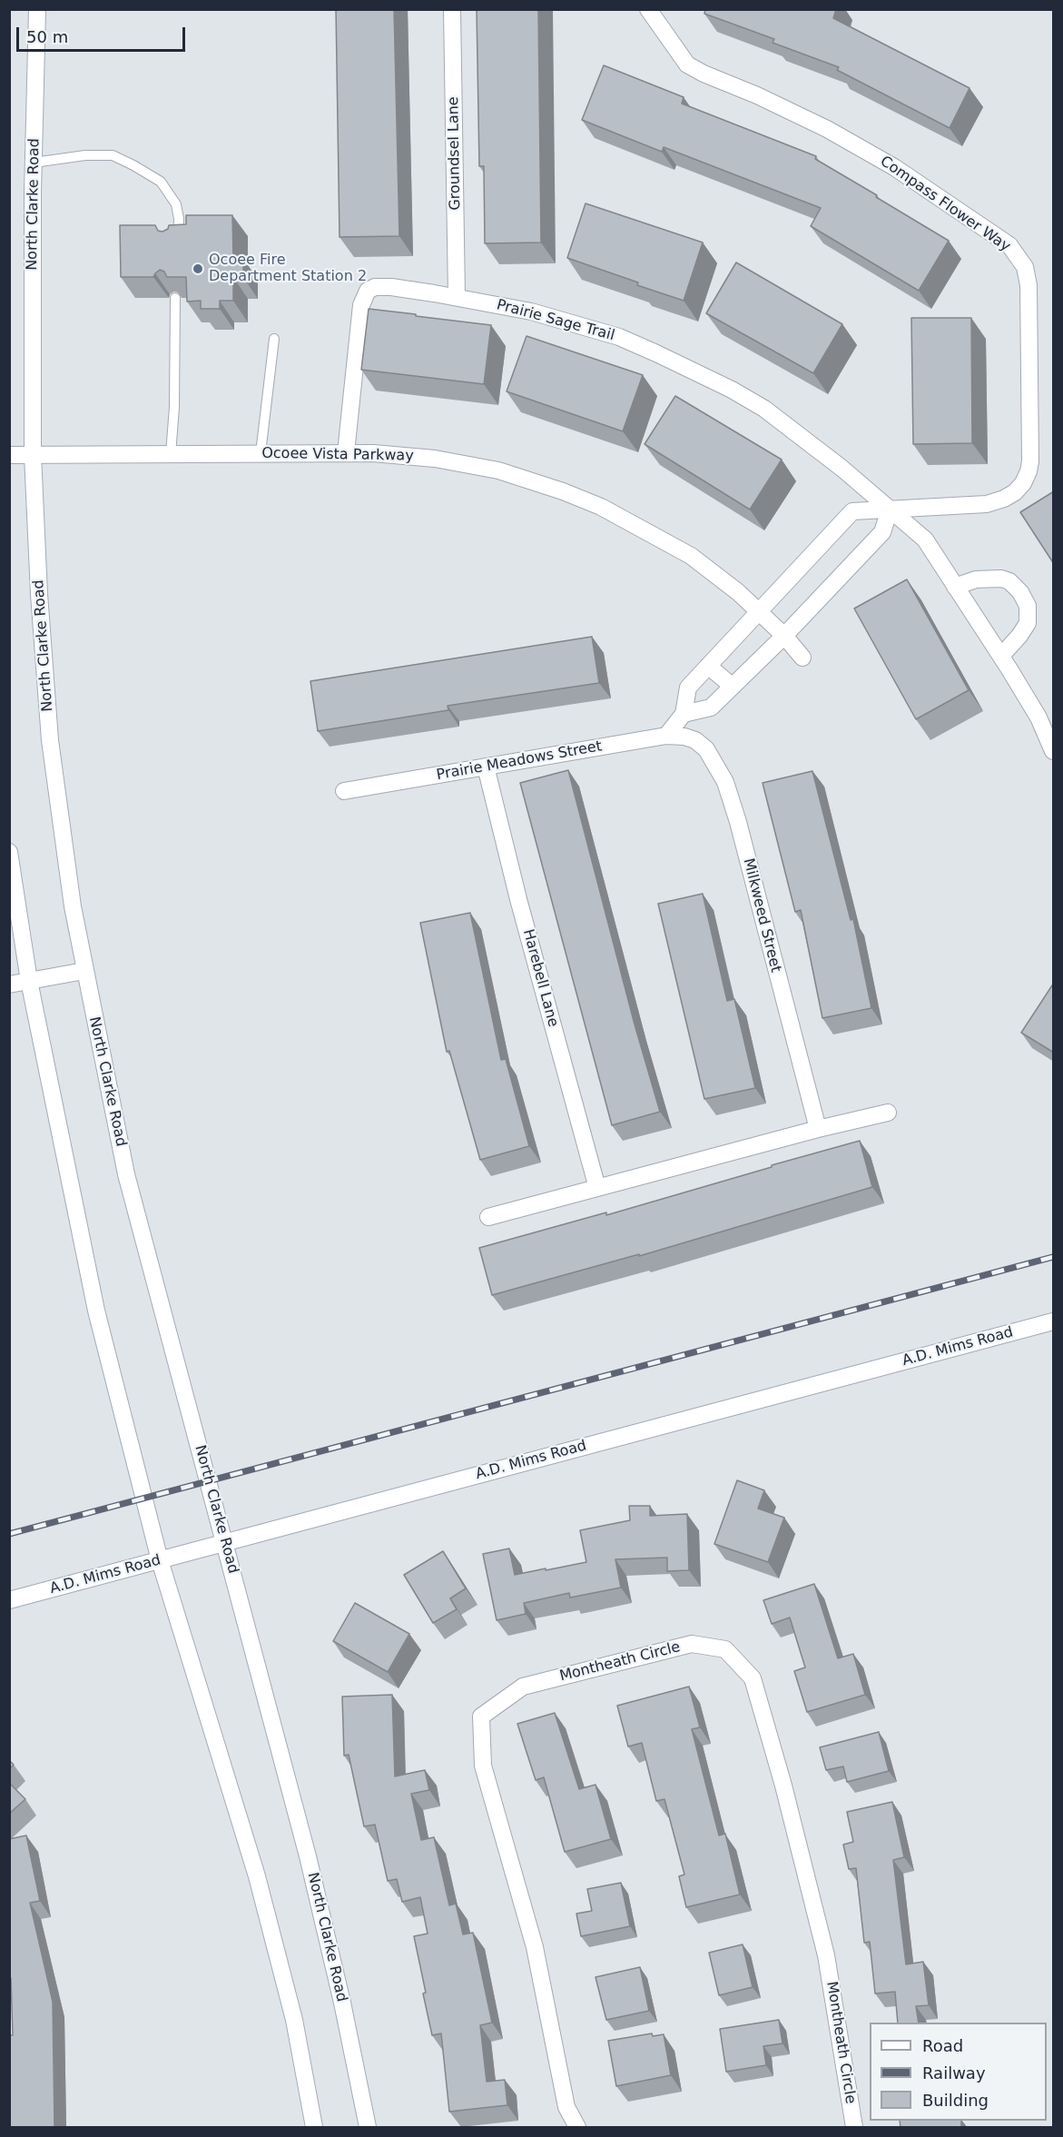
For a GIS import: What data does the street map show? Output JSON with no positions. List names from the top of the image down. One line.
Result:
{"streets":{"street":["Groundsel Lane","North Clarke Road","Compass Flower Way","Prairie Sage Trail","Ocoee Vista Parkway","Prairie Meadows Street","Milkweed Street","Harebell Lane","A.D. Mims Road","Montheath Circle"]},"crossings":[["Groundsel Lane","Prairie Sage Trail"],["North Clarke Road","Ocoee Vista Parkway"],["North Clarke Road","A.D. Mims Road"],["Compass Flower Way","Prairie Sage Trail"],["Compass Flower Way","Ocoee Vista Parkway"],["Prairie Sage Trail","Ocoee Vista Parkway"],["Prairie Meadows Street","Milkweed Street"],["Prairie Meadows Street","Harebell Lane"]],"places":["Ocoee Fire Department Station 2"],"legend":["Road","Railway","Building"],"scale_bar":"50 m"}
